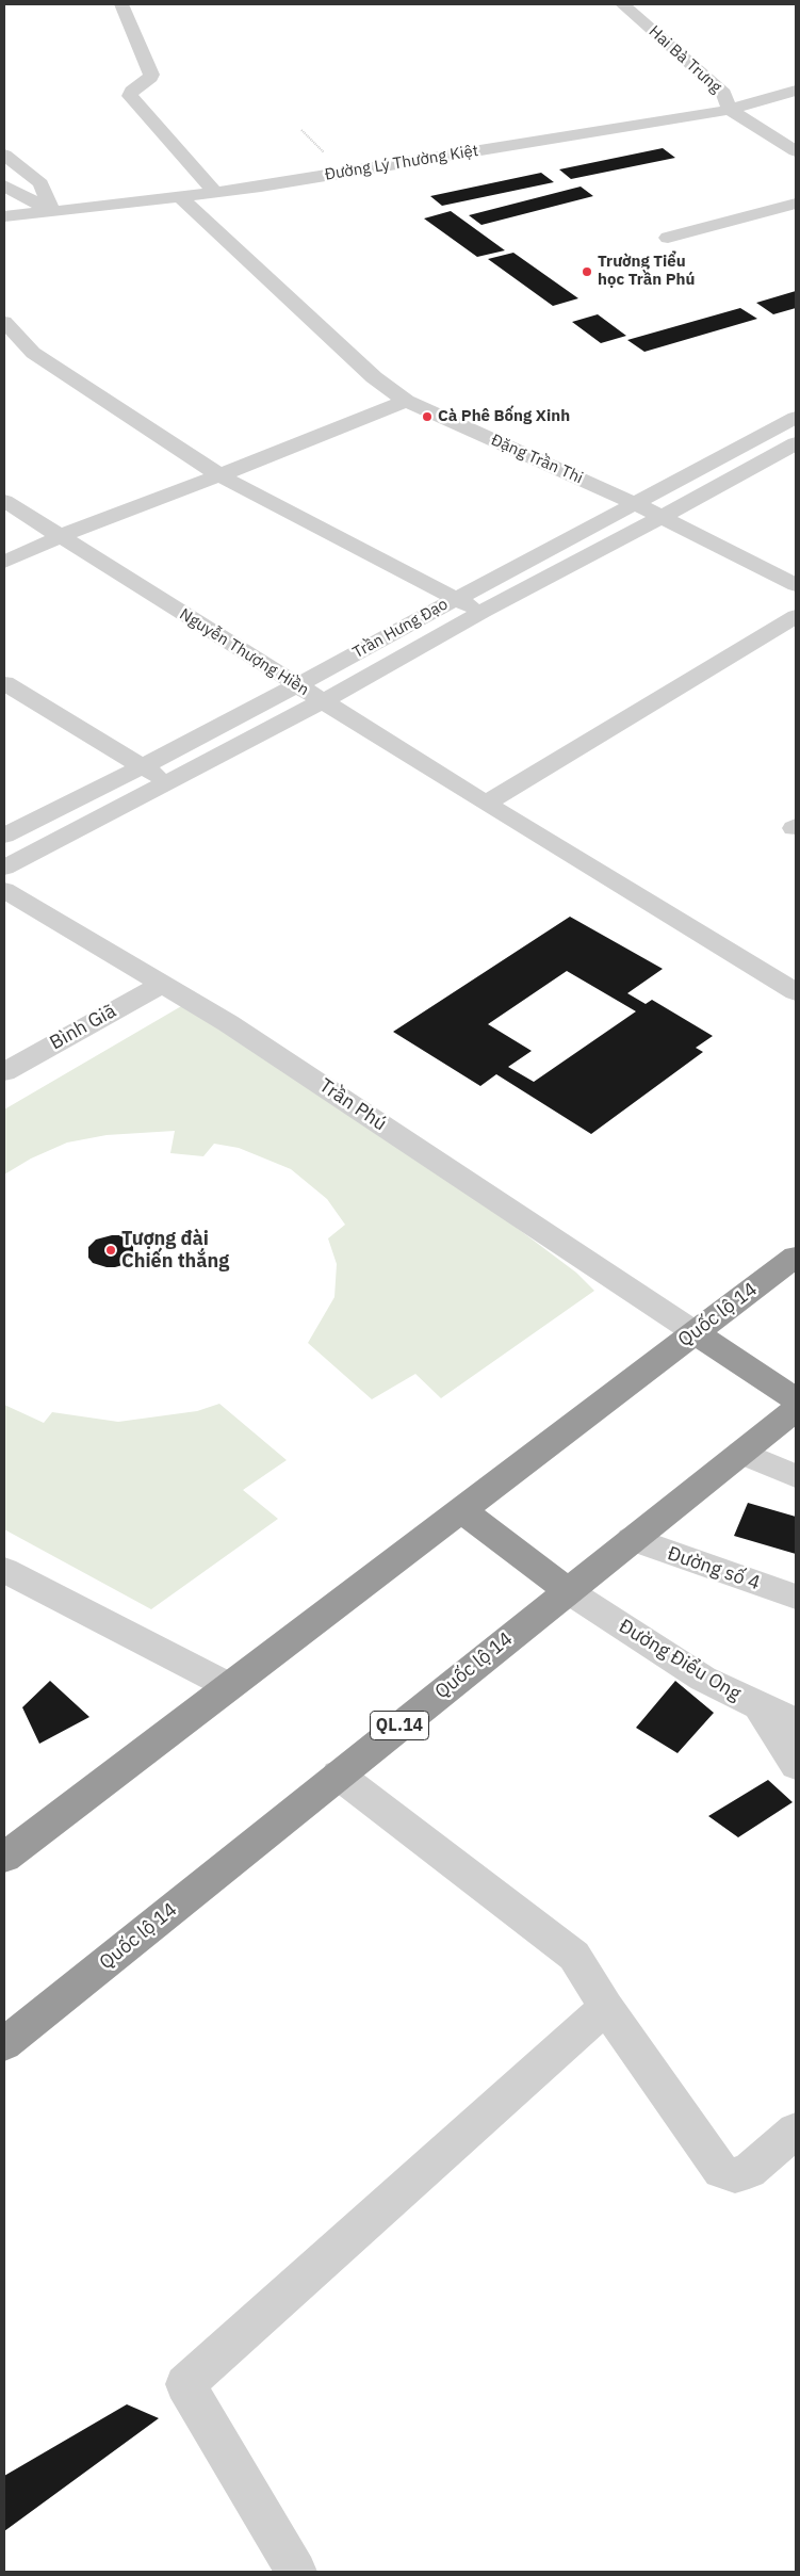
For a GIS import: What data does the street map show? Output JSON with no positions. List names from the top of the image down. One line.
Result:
{"streets":{"highway":["Quốc lộ 14","QL.14"],"street":["Hai Bà Trưng","Đường Lý Thường Kiệt","Đặng Trần Thi","Trần Hưng Đạo","Nguyễn Thượng Hiền","Bình Giã","Trần Phú","Đường số 4","Đường Điểu Ong"]},"crossings":[["Hai Bà Trưng","Đường Lý Thường Kiệt"],["Đường Lý Thường Kiệt","Đặng Trần Thi"],["Đặng Trần Thi","Trần Hưng Đạo"],["Trần Hưng Đạo","Nguyễn Thượng Hiền"],["Bình Giã","Trần Phú"],["Trần Phú","Quốc lộ 14"],["Quốc lộ 14","Đường số 4"],["Quốc lộ 14","Đường Điểu Ong"]],"places":["Trường Tiểu học Trần Phú","Cà Phê Bống Xinh","Tượng đài Chiến thắng"]}
